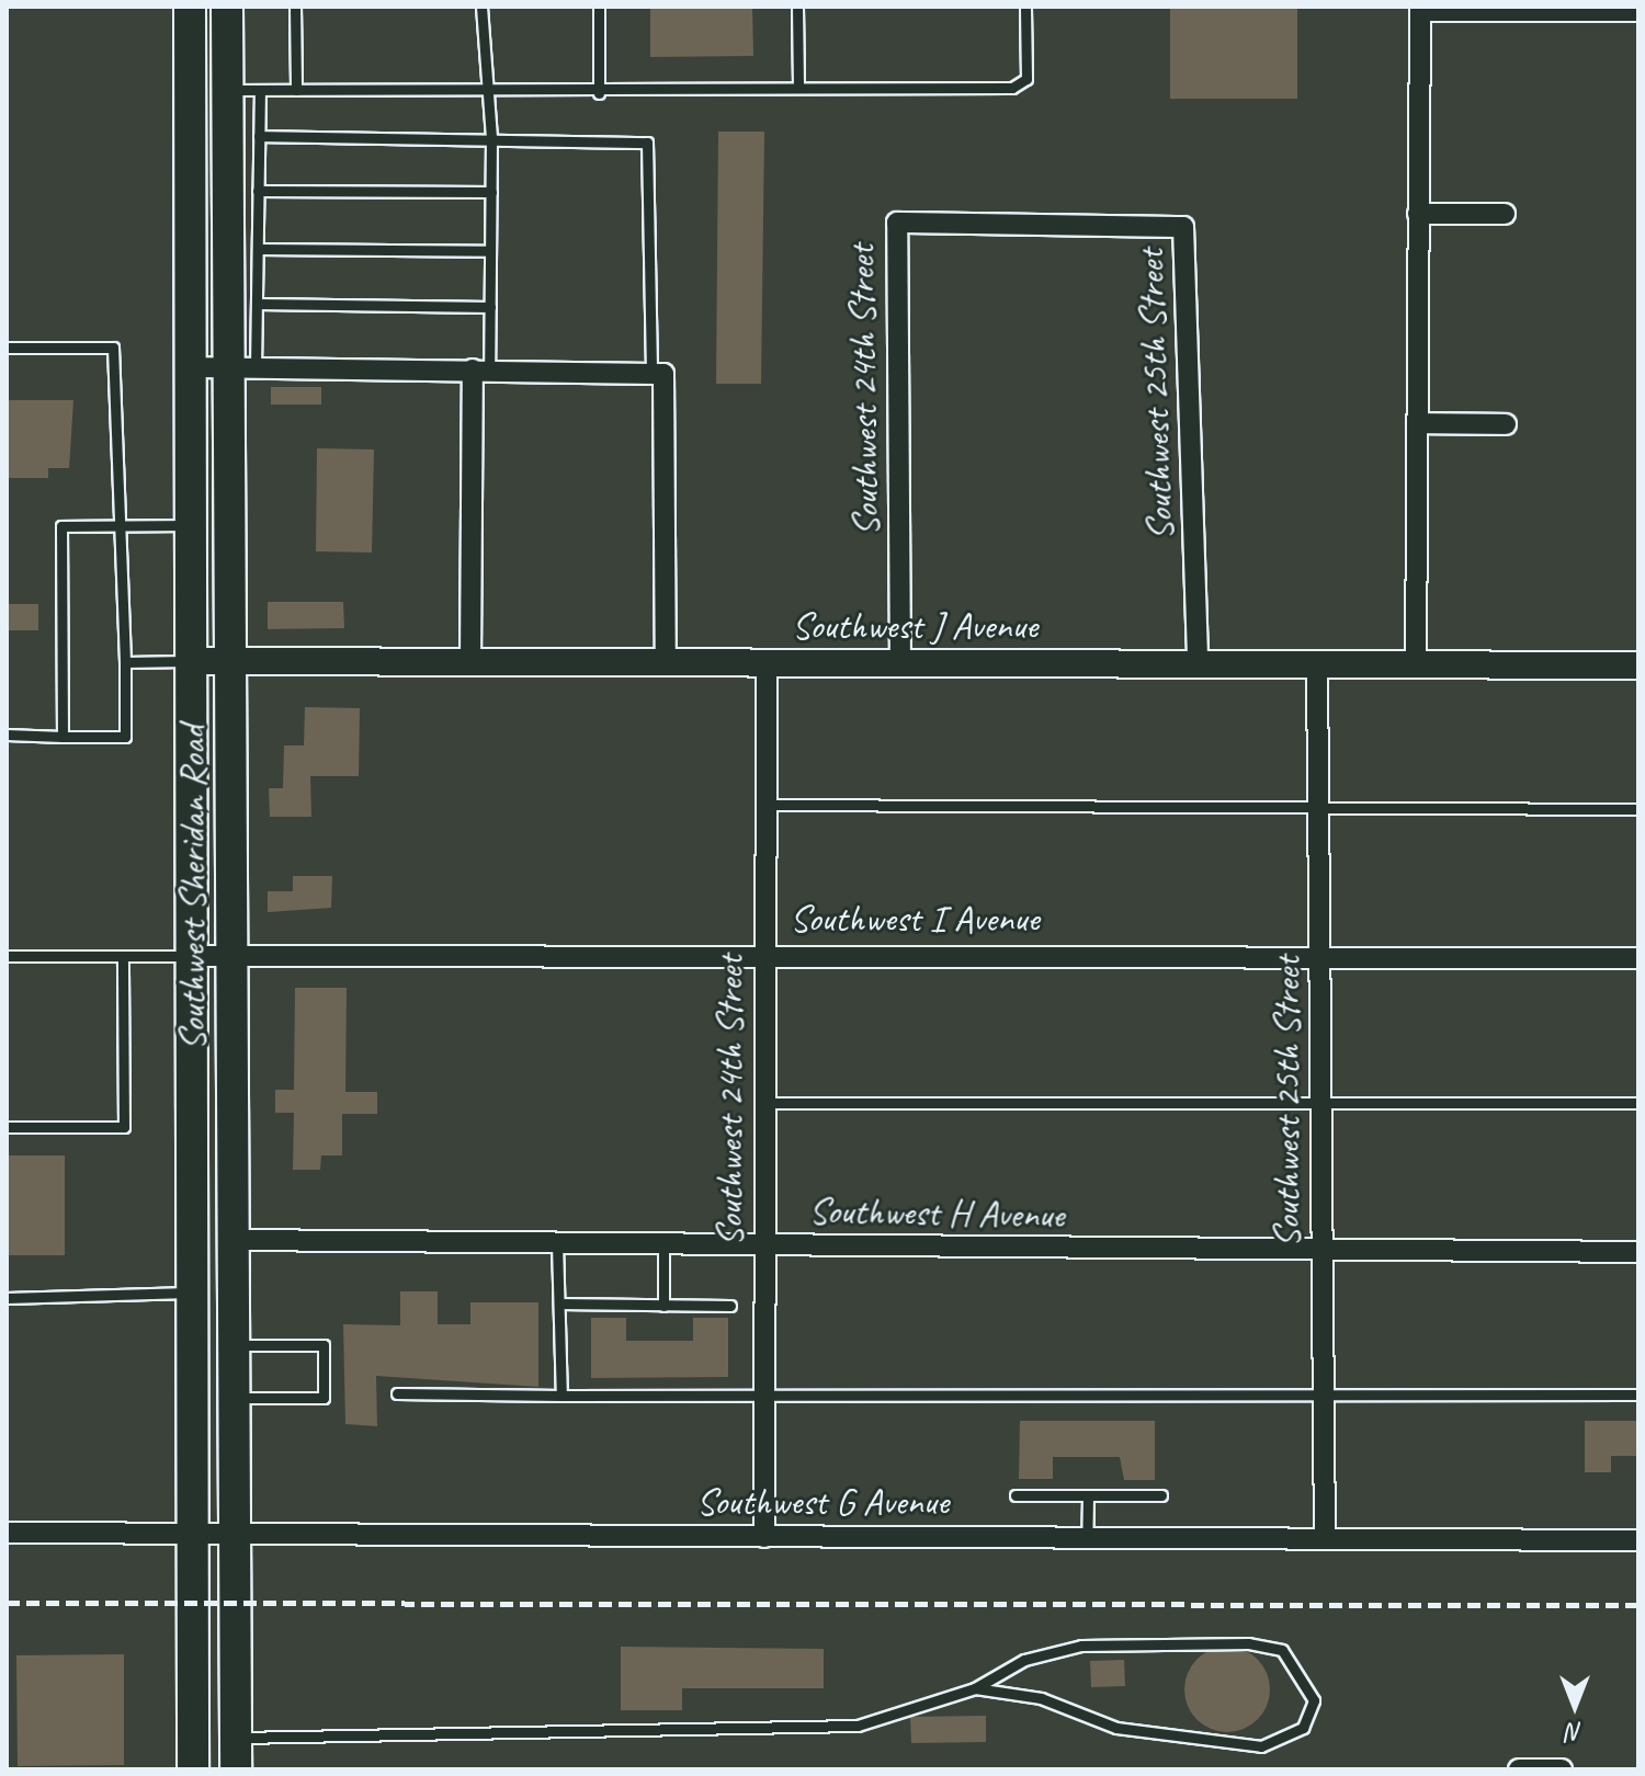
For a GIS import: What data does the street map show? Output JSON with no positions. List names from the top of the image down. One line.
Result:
{"streets":{"main road":["Southwest Sheridan Road"],"street":["Southwest 24th Street","Southwest 25th Street","Southwest J Avenue","Southwest I Avenue","Southwest H Avenue","Southwest G Avenue"]},"crossings":[["Southwest 24th Street","Southwest 25th Street"],["Southwest 24th Street","Southwest J Avenue"],["Southwest 24th Street","Southwest I Avenue"],["Southwest 24th Street","Southwest H Avenue"],["Southwest 24th Street","Southwest G Avenue"],["Southwest 25th Street","Southwest J Avenue"],["Southwest 25th Street","Southwest I Avenue"],["Southwest 25th Street","Southwest H Avenue"],["Southwest 25th Street","Southwest G Avenue"],["Southwest J Avenue","Southwest Sheridan Road"],["Southwest Sheridan Road","Southwest I Avenue"],["Southwest Sheridan Road","Southwest H Avenue"],["Southwest Sheridan Road","Southwest G Avenue"]],"north":"bottom"}
